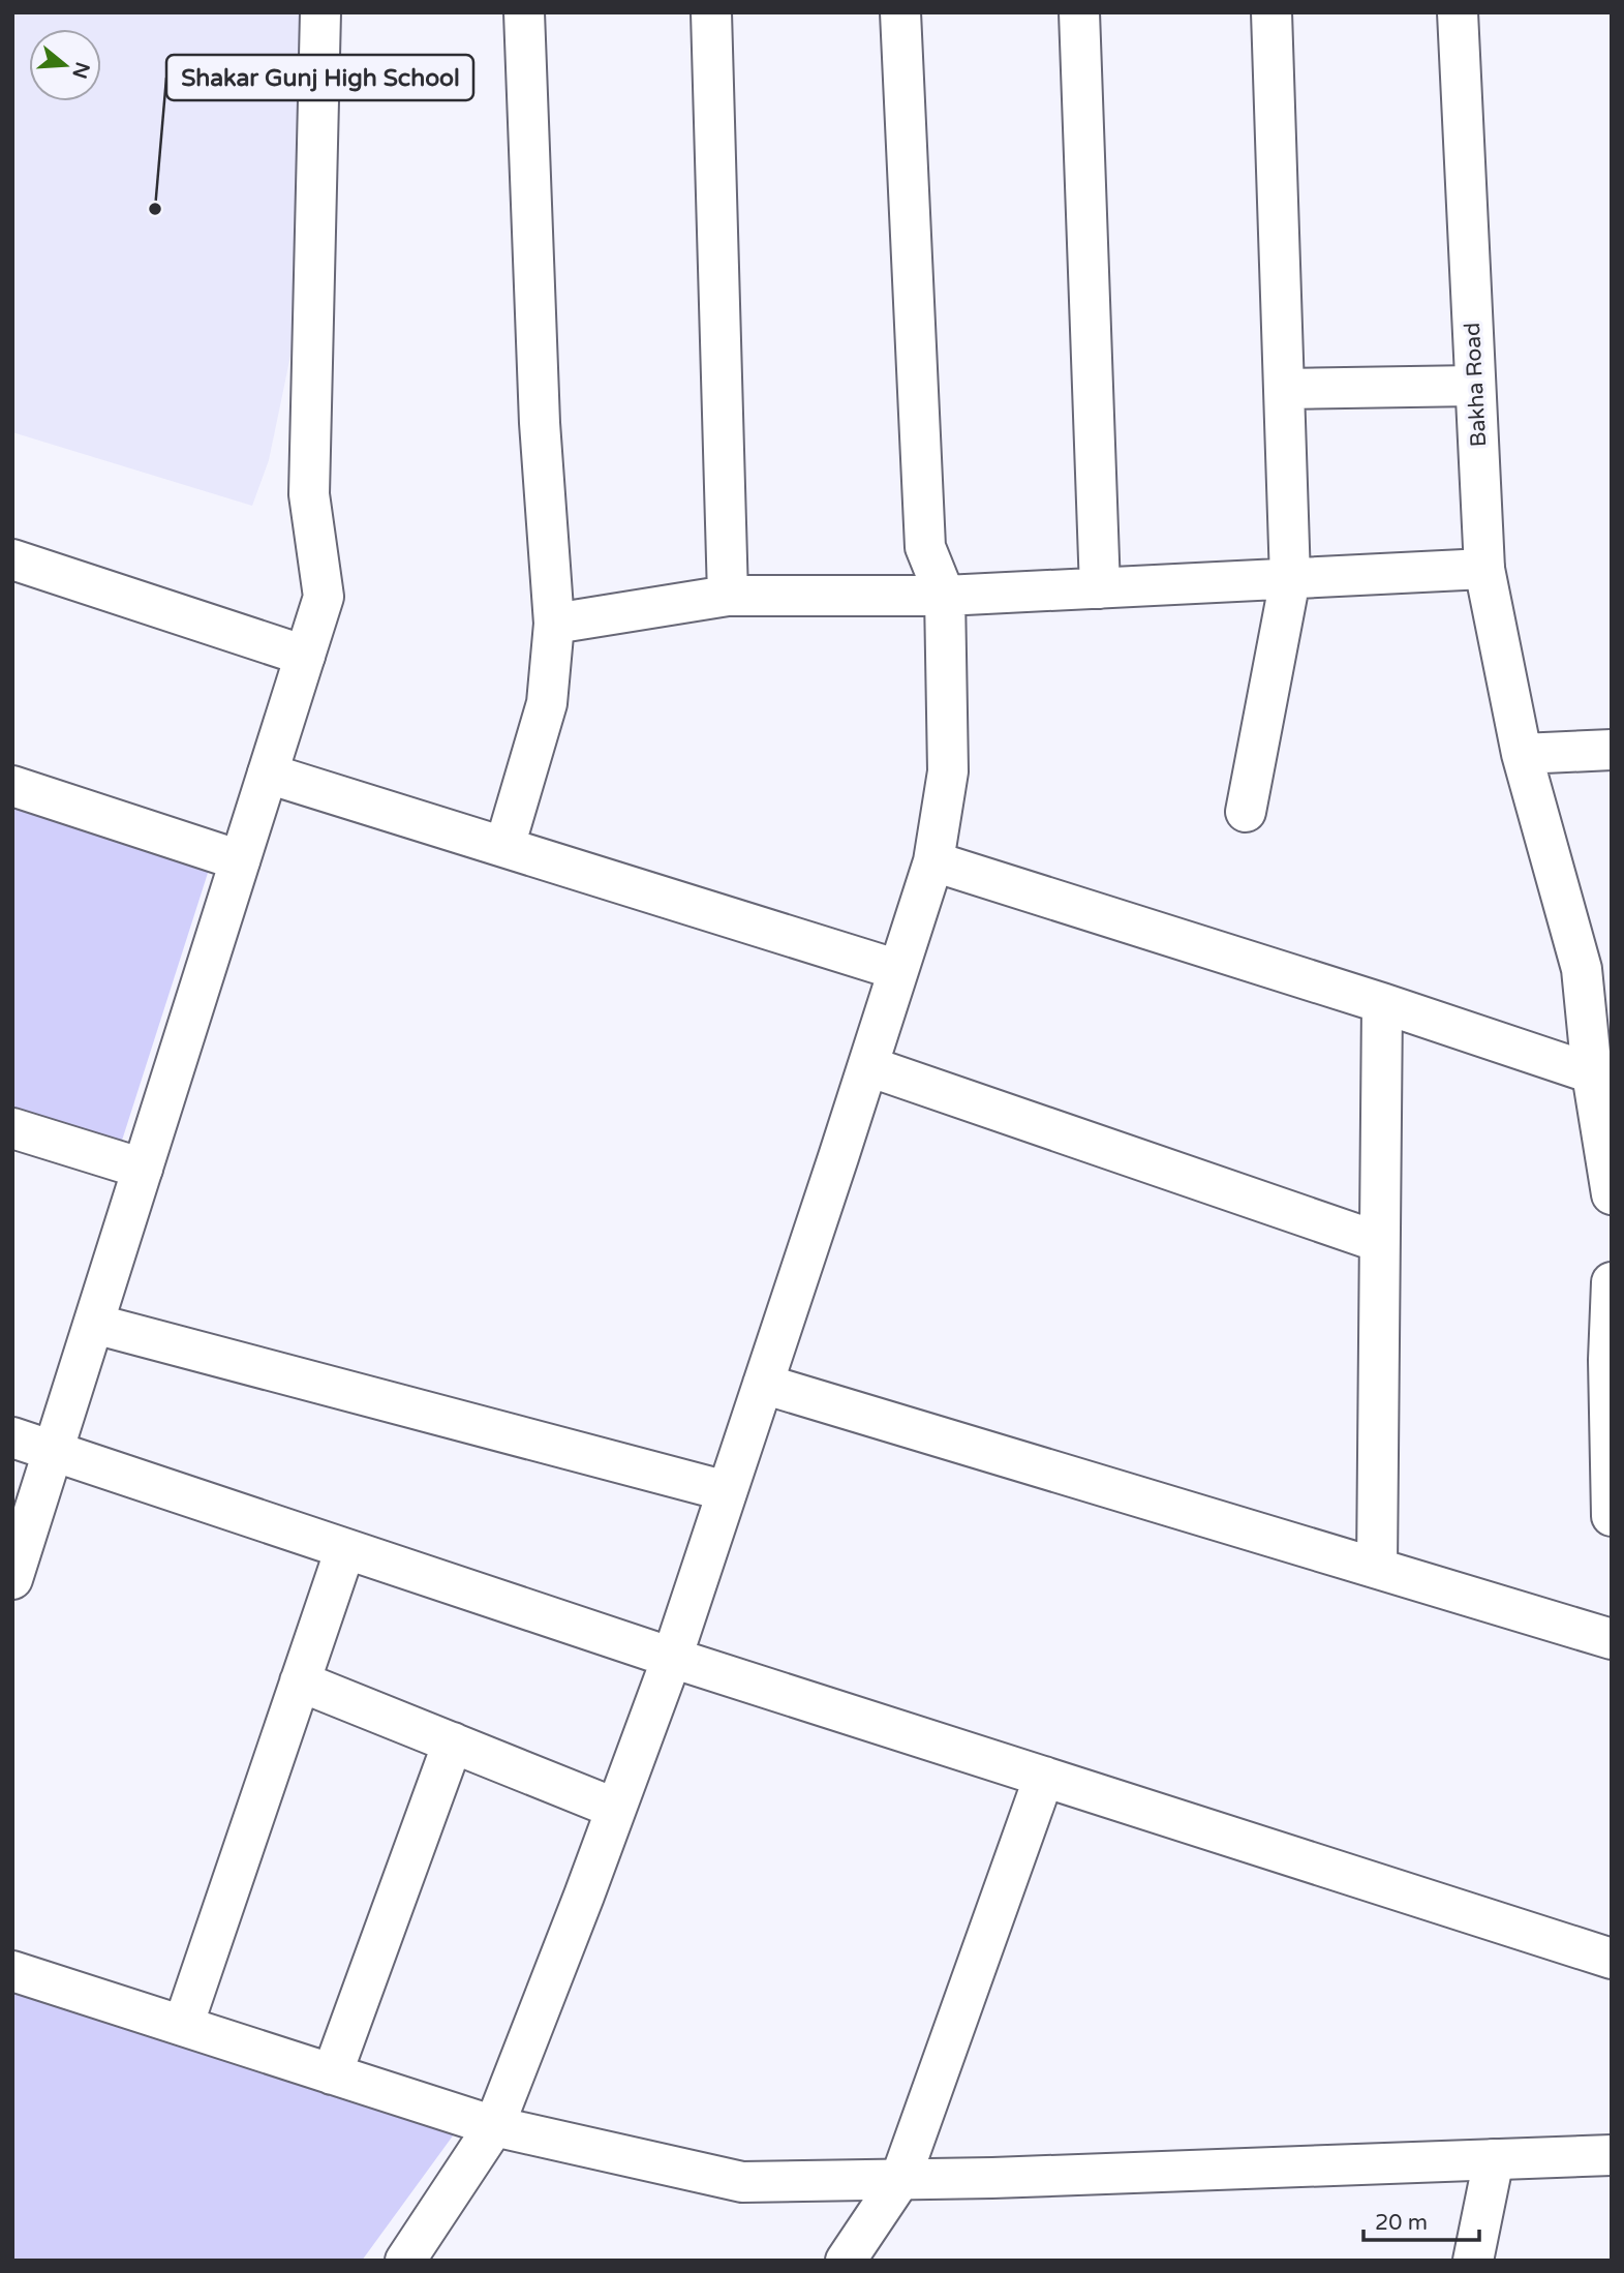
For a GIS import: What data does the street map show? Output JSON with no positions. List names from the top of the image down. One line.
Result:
{"streets":{"street":["Bakha Road"]},"places":["Shakar Gunj High School"],"scale_bar":"20 m","north":"right"}
